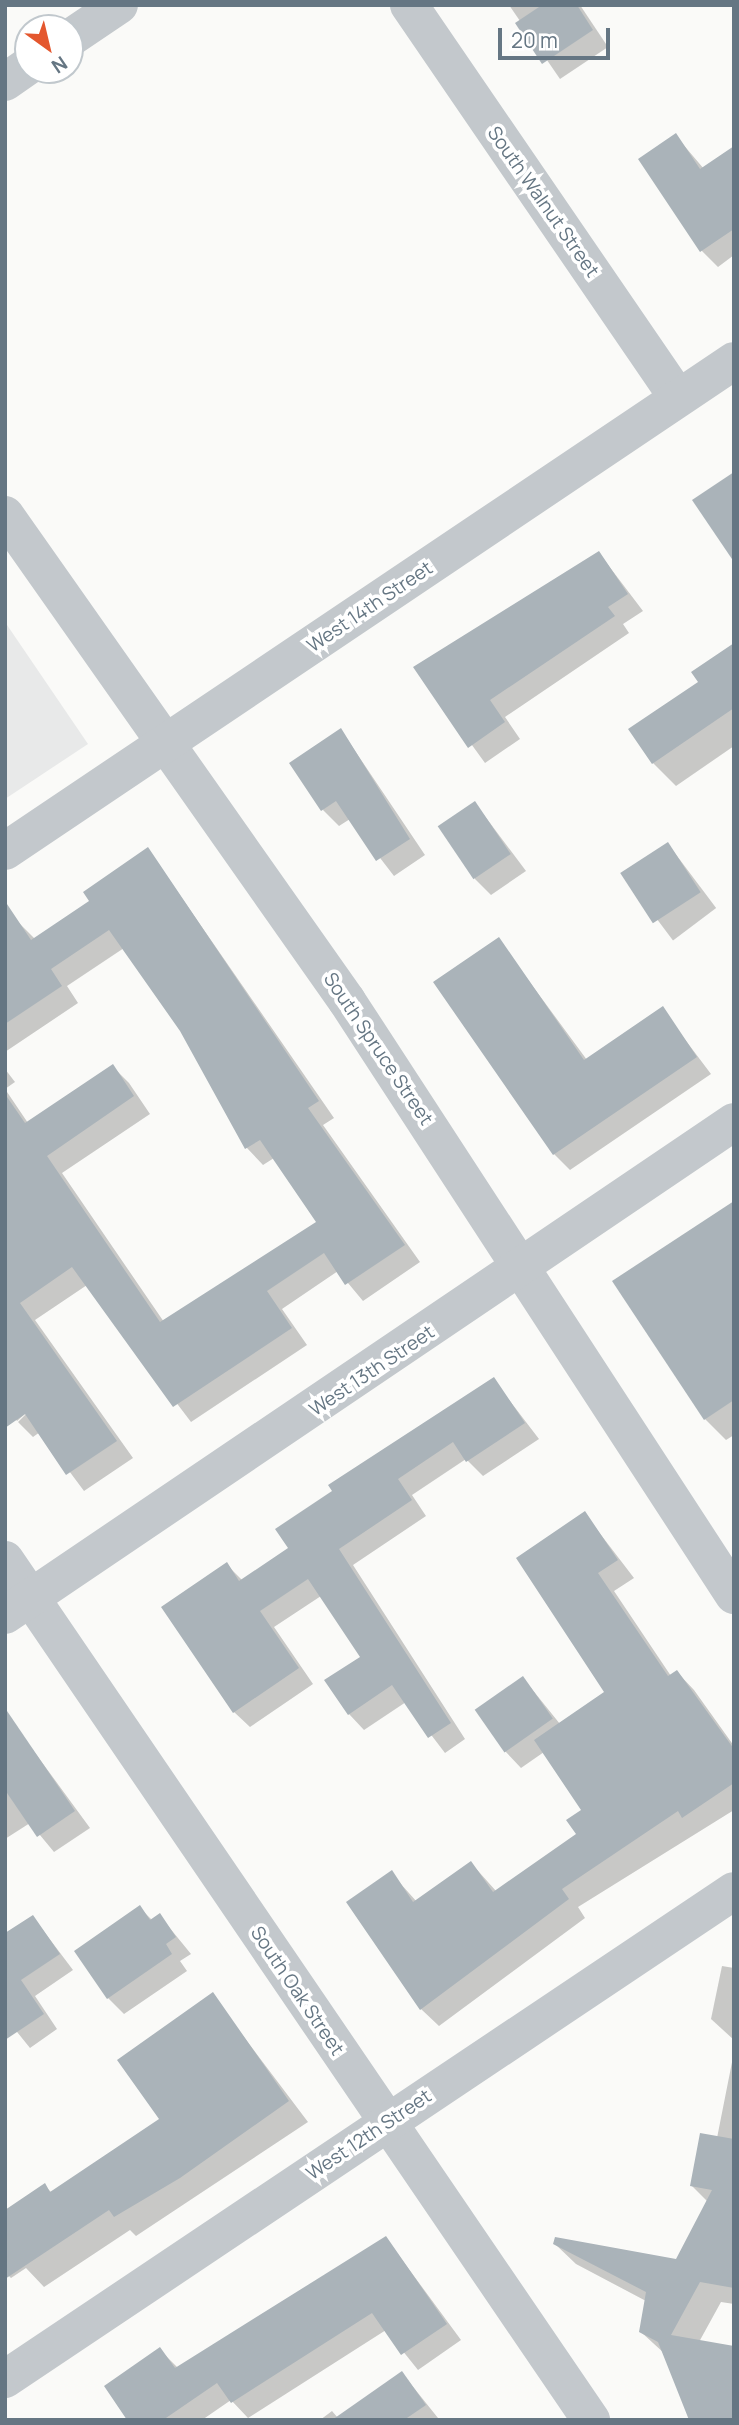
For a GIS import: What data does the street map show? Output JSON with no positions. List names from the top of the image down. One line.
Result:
{"streets":{"street":["South Walnut Street","West 14th Street","South Spruce Street","West 13th Street","South Oak Street","West 12th Street"]},"crossings":[["South Walnut Street","West 14th Street"],["West 14th Street","South Spruce Street"],["South Spruce Street","West 13th Street"],["West 13th Street","South Oak Street"],["South Oak Street","West 12th Street"]],"scale_bar":"20 m","north":"bottom right"}
